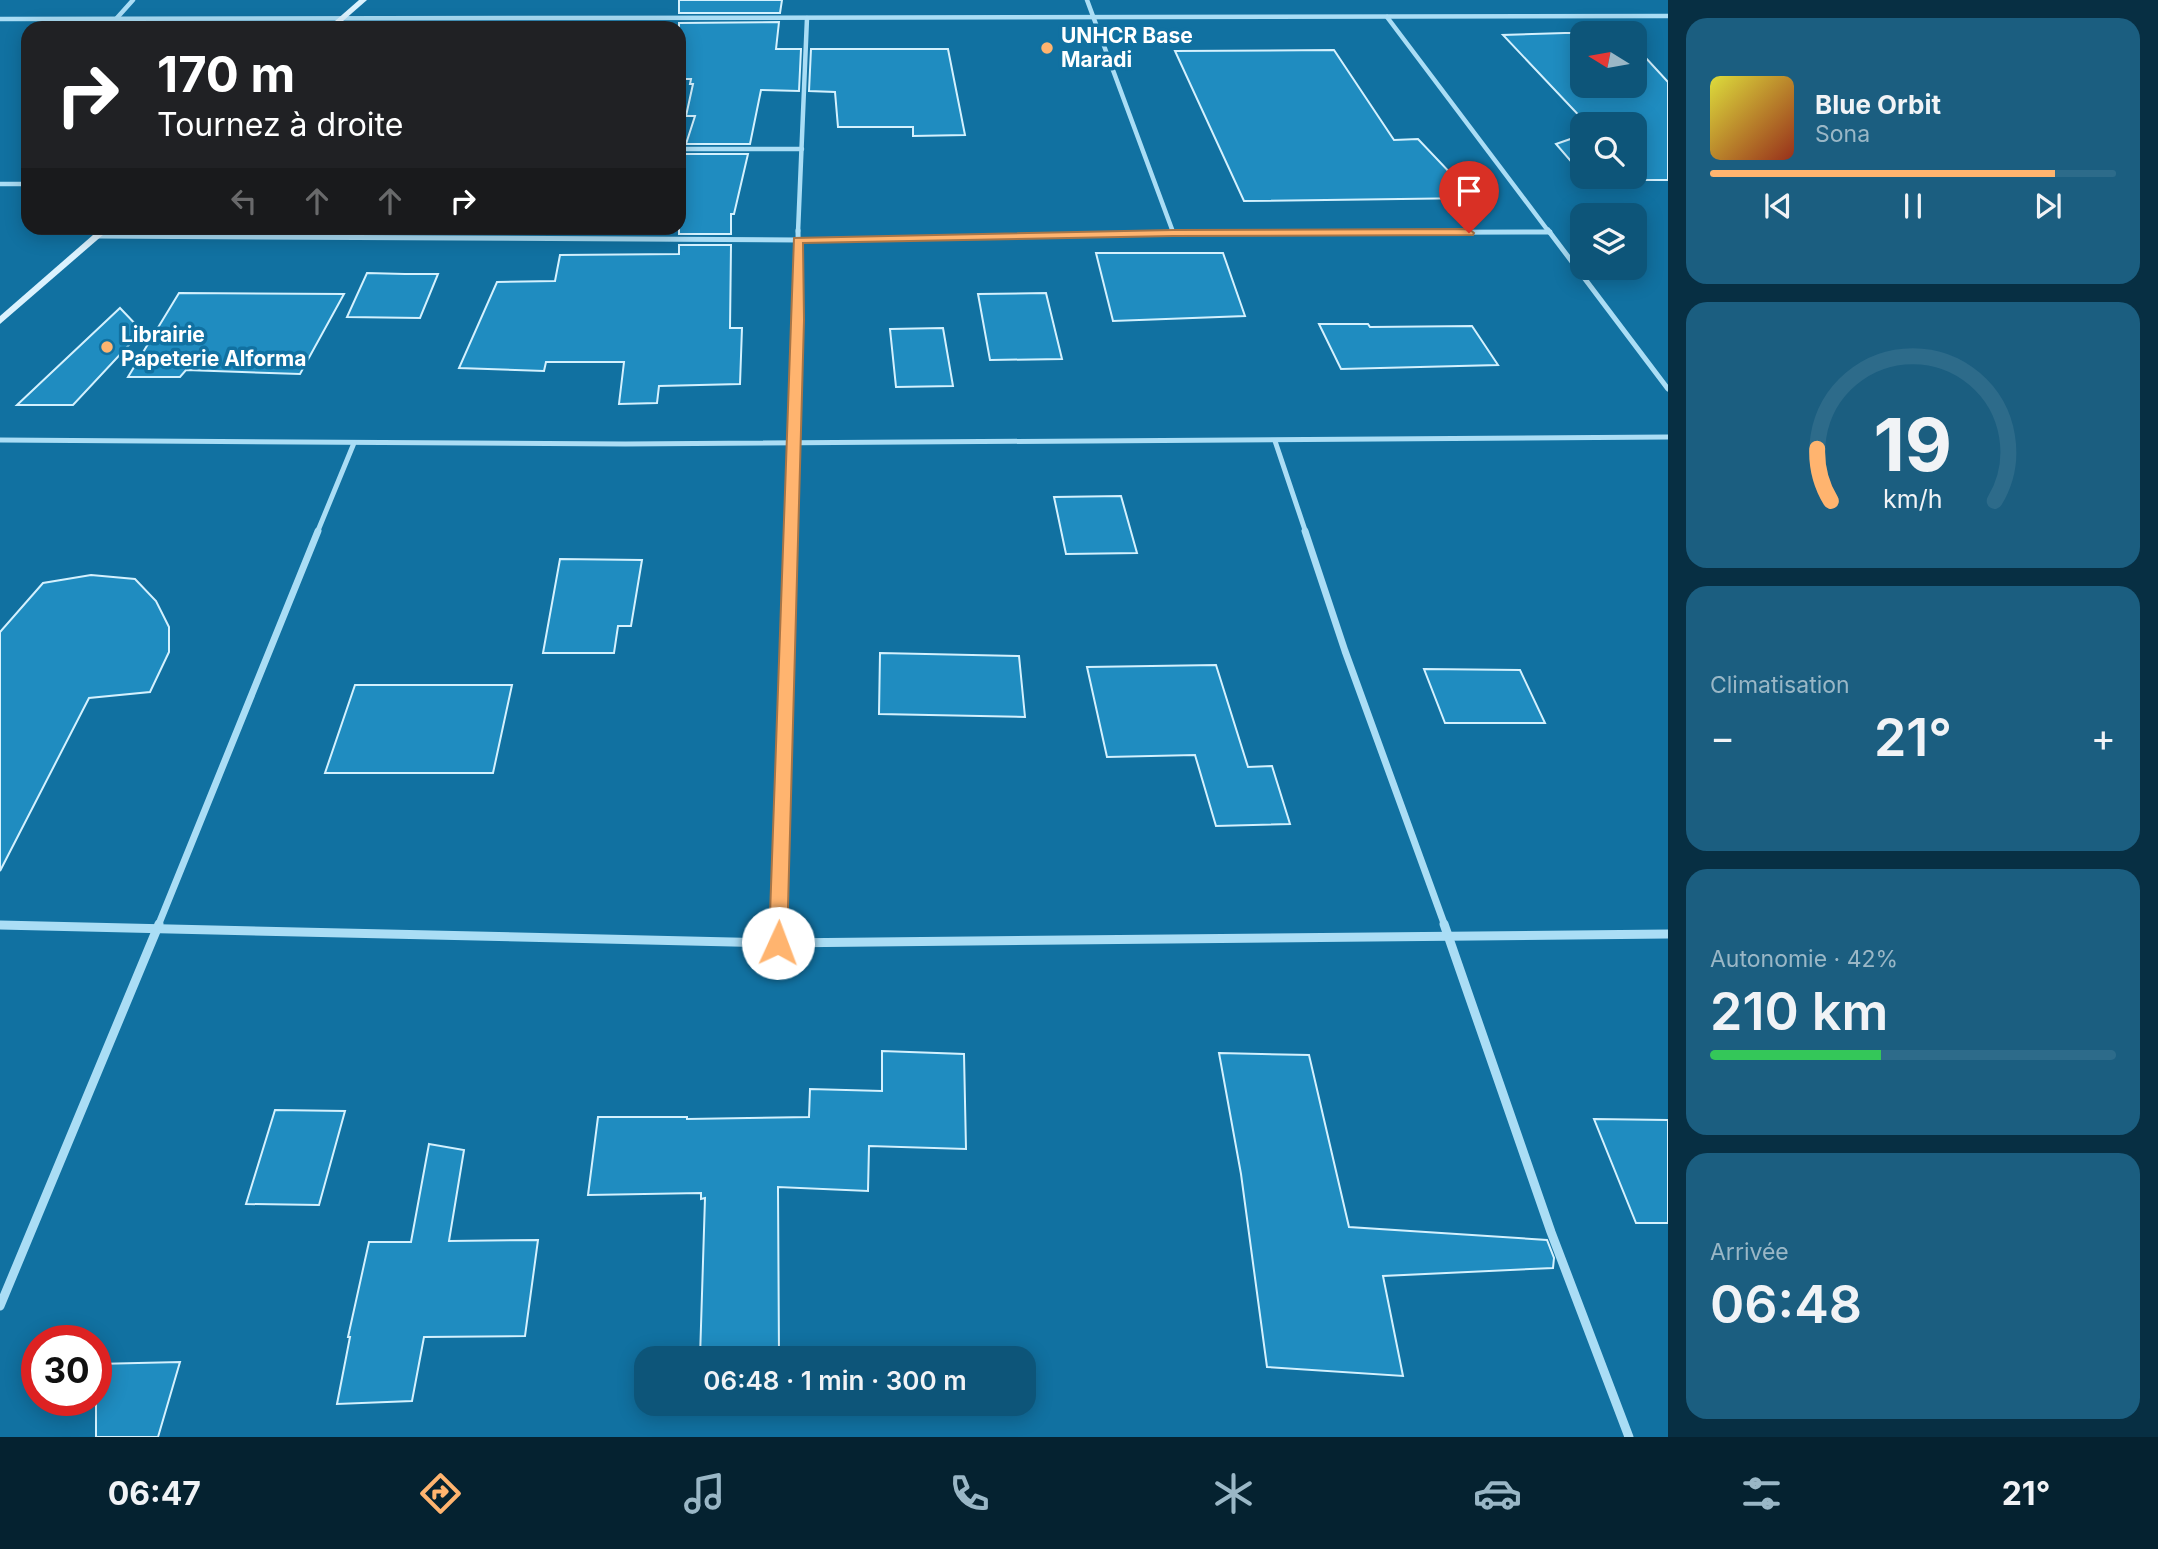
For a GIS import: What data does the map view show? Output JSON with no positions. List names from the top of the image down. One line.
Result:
{"places":["UNHCR Base Maradi","Librairie Papeterie Alforma"],"north":"left","page":{"turn":["170 m","Tournez à droite"],"song":["Blue Orbit","Sona"],"tile":["Climatisation",["Autonomie · 42%","210 km"],["Arrivée","06:48"]],"heat":["−","21°","+"],"limit":"30","trip":"06:48 · 1 min · 300 m","tabs":["06:47","21°"],"gauge":["19","km/h"]}}
